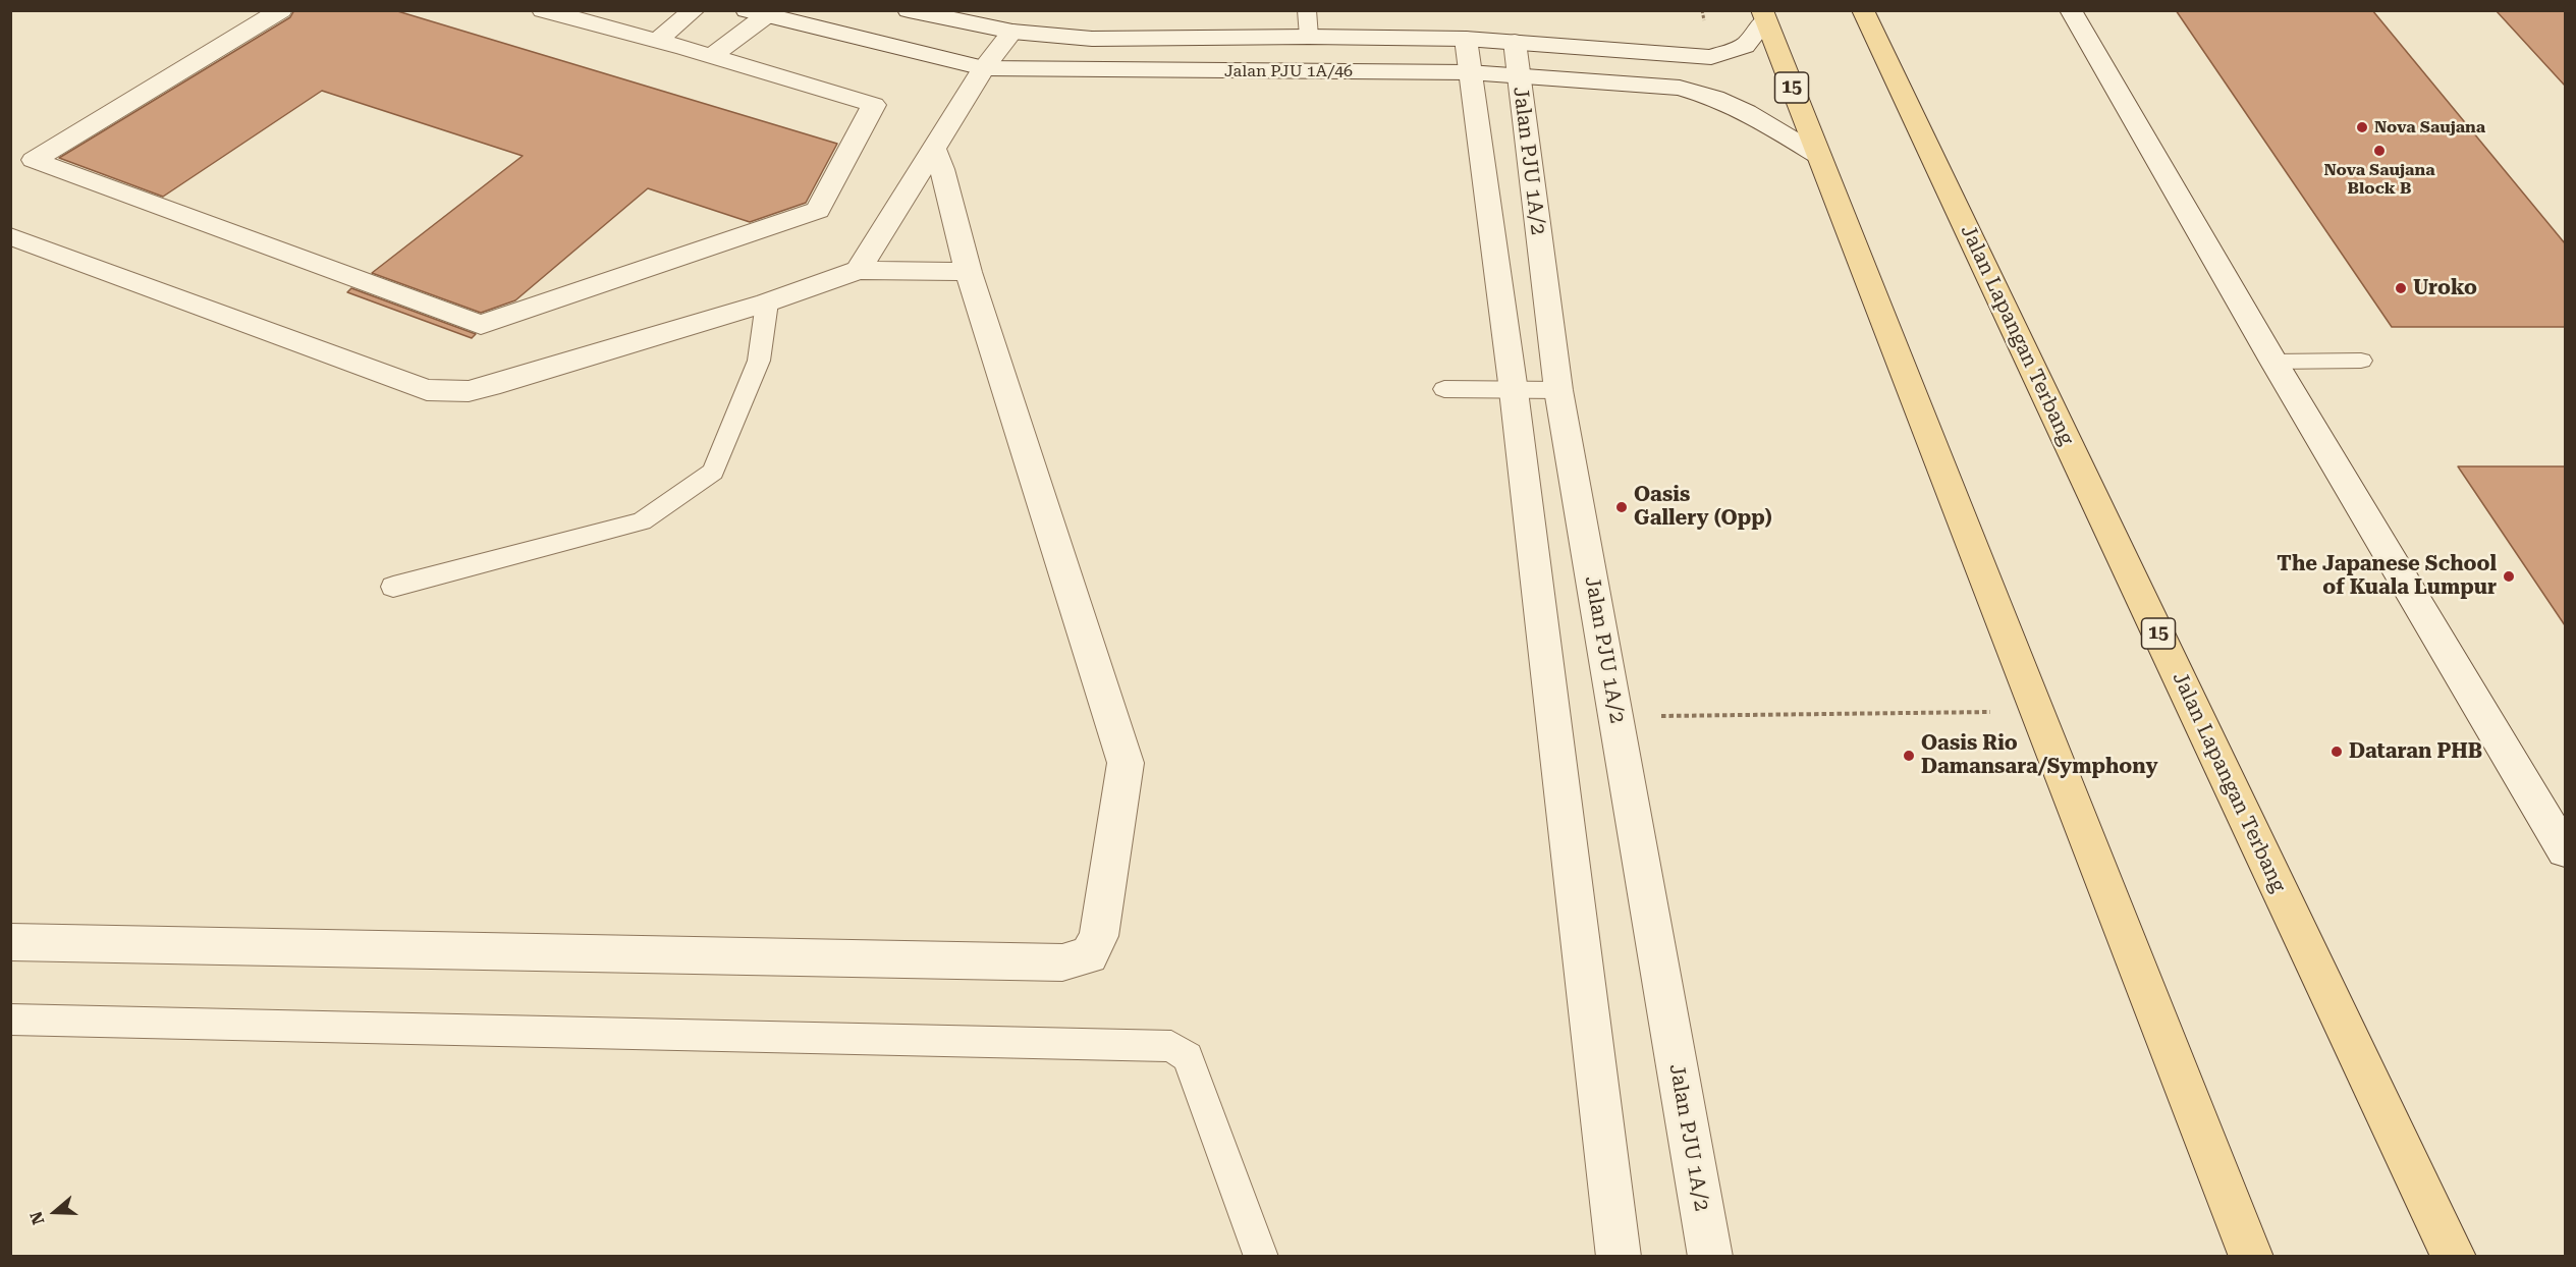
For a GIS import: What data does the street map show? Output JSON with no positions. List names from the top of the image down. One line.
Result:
{"streets":{"main road":["15","Jalan Lapangan Terbang"],"street":["Jalan PJU 1A/46","Jalan PJU 1A/2"]},"crossings":[["Jalan PJU 1A/46","15"],["Jalan PJU 1A/46","Jalan PJU 1A/2"]],"places":["Nova Saujana","Nova Saujana Block B","Uroko","Oasis Gallery (Opp)","The Japanese School of Kuala Lumpur","Dataran PHB","Oasis Rio Damansara/Symphony"],"north":"left"}
